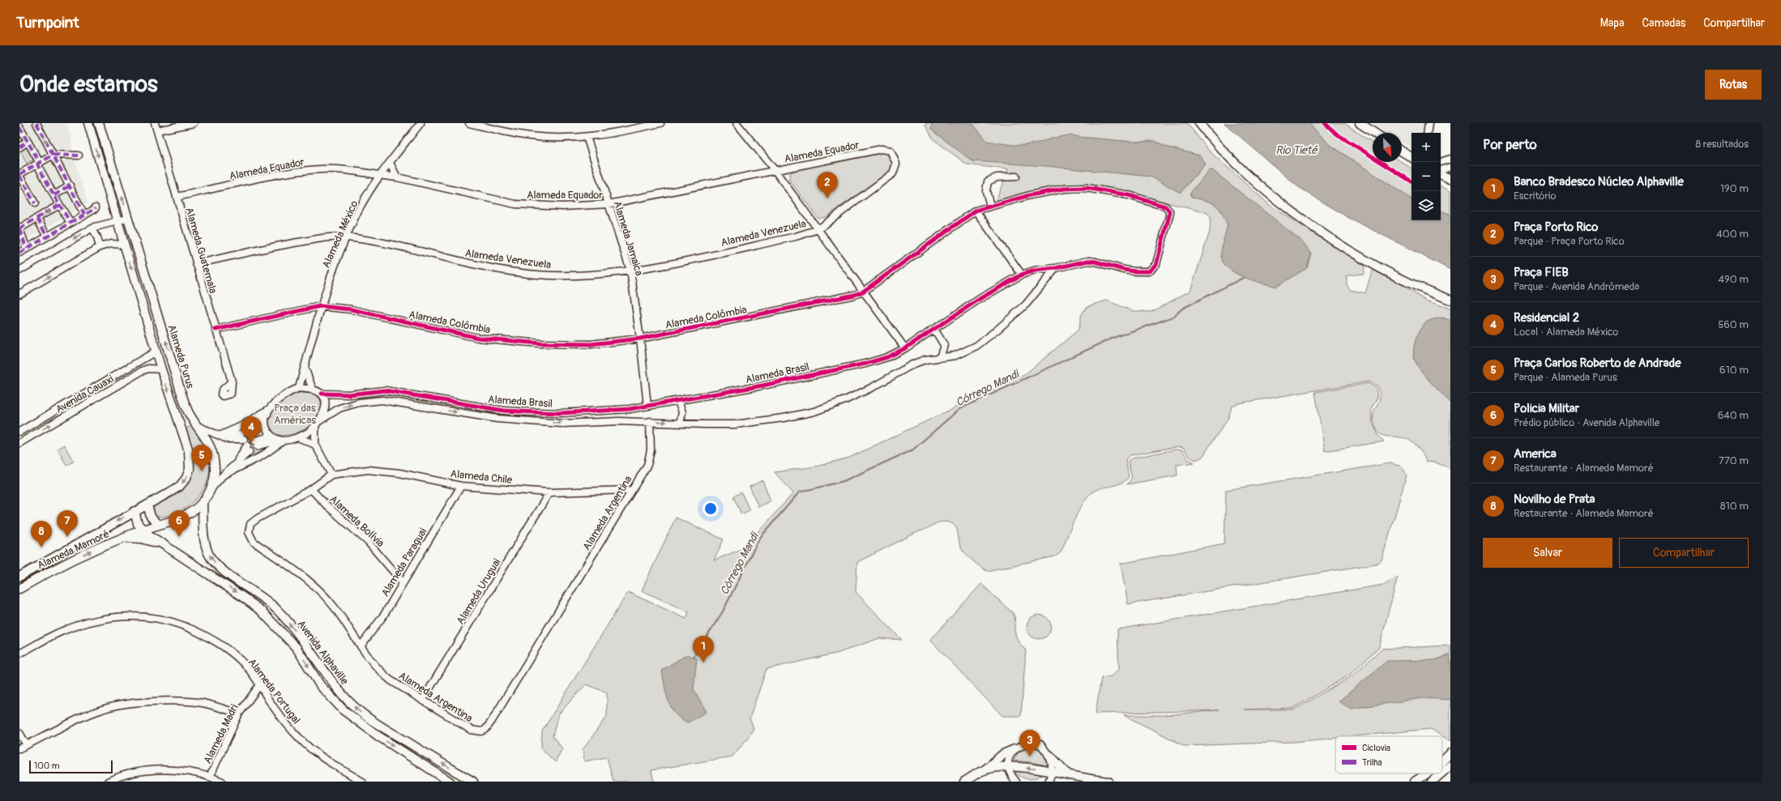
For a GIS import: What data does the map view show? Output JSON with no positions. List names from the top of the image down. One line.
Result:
{"streets":{"main road":["Alameda Purus","Alameda Mamoré","Avenida Alphaville"],"street":["Alameda Equador","Alameda Venezuela","Alameda México","Alameda Jamaica","Alameda Guatemala","Alameda Colômbia","Alameda Brasil","Avenida Cauaxi","Alameda Chile","Alameda Argentina","Alameda Bolívia","Alameda Paraguai","Alameda Uruguai","Alameda Portugal","Alameda Madri"]},"crossings":[["Alameda Equador","Alameda Venezuela"],["Alameda Equador","Alameda México"],["Alameda Equador","Alameda Jamaica"],["Alameda Equador","Alameda Guatemala"],["Alameda Venezuela","Alameda México"],["Alameda Venezuela","Alameda Jamaica"],["Alameda Venezuela","Alameda Guatemala"],["Alameda México","Alameda Colômbia"],["Alameda México","Alameda Brasil"],["Alameda Jamaica","Alameda Colômbia"],["Alameda Jamaica","Alameda Brasil"],["Alameda Guatemala","Alameda Colômbia"],["Alameda Colômbia","Alameda Brasil"],["Alameda Purus","Alameda Mamoré"],["Alameda Purus","Avenida Alphaville"],["Alameda Brasil","Alameda Argentina"],["Alameda Chile","Alameda Argentina"],["Alameda Chile","Alameda Paraguai"],["Alameda Chile","Alameda Uruguai"],["Alameda Argentina","Alameda Bolívia"],["Alameda Argentina","Alameda Paraguai"],["Alameda Argentina","Alameda Uruguai"],["Alameda Bolívia","Alameda Paraguai"],["Alameda Portugal","Alameda Madri"]],"water":["Rio Tietê","Córrego Mandi"],"parks":["Praça das Américas"],"legend":["Ciclovia","Trilha"],"scale_bar":"100 m","north":"bottom right","page":{"header":"Turnpoint","nav":["Mapa","Camadas","Compartilhar"],"buttons":["Rotas",["Salvar","Compartilhar"]],"title":"Onde estamos","heading":["Por perto","8 resultados"],"map_buttons":["+","−"],"list":[{"mark":"1","name":"Banco Bradesco Núcleo Alphaville","note":"Escritório","value":"190 m"},{"mark":"2","name":"Praça Porto Rico","note":"Parque · Praça Porto Rico","value":"400 m"},{"mark":"3","name":"Praça FIEB","note":"Parque · Avenida Andrômeda","value":"490 m"},{"mark":"4","name":"Residencial 2","note":"Local · Alameda México","value":"560 m"},{"mark":"5","name":"Praça Carlos Roberto de Andrade","note":"Parque · Alameda Purus","value":"610 m"},{"mark":"6","name":"Policia Militar","note":"Prédio público · Avenida Alphaville","value":"640 m"},{"mark":"7","name":"America","note":"Restaurante · Alameda Mamoré","value":"770 m"},{"mark":"8","name":"Novilho de Prata","note":"Restaurante · Alameda Mamoré","value":"810 m"}],"pins":["2","4","5","6","7","8","1","3"],"scale":"100 m"}}
